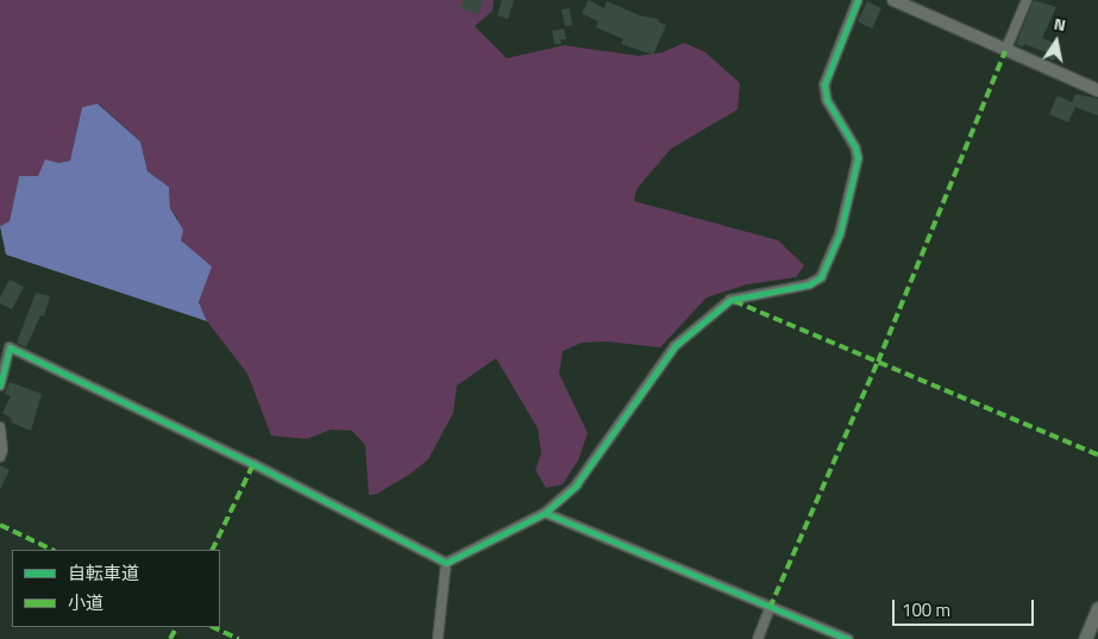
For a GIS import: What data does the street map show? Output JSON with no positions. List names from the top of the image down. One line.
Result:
{"legend":["自転車道","小道"],"scale_bar":"100 m","north":"top"}
